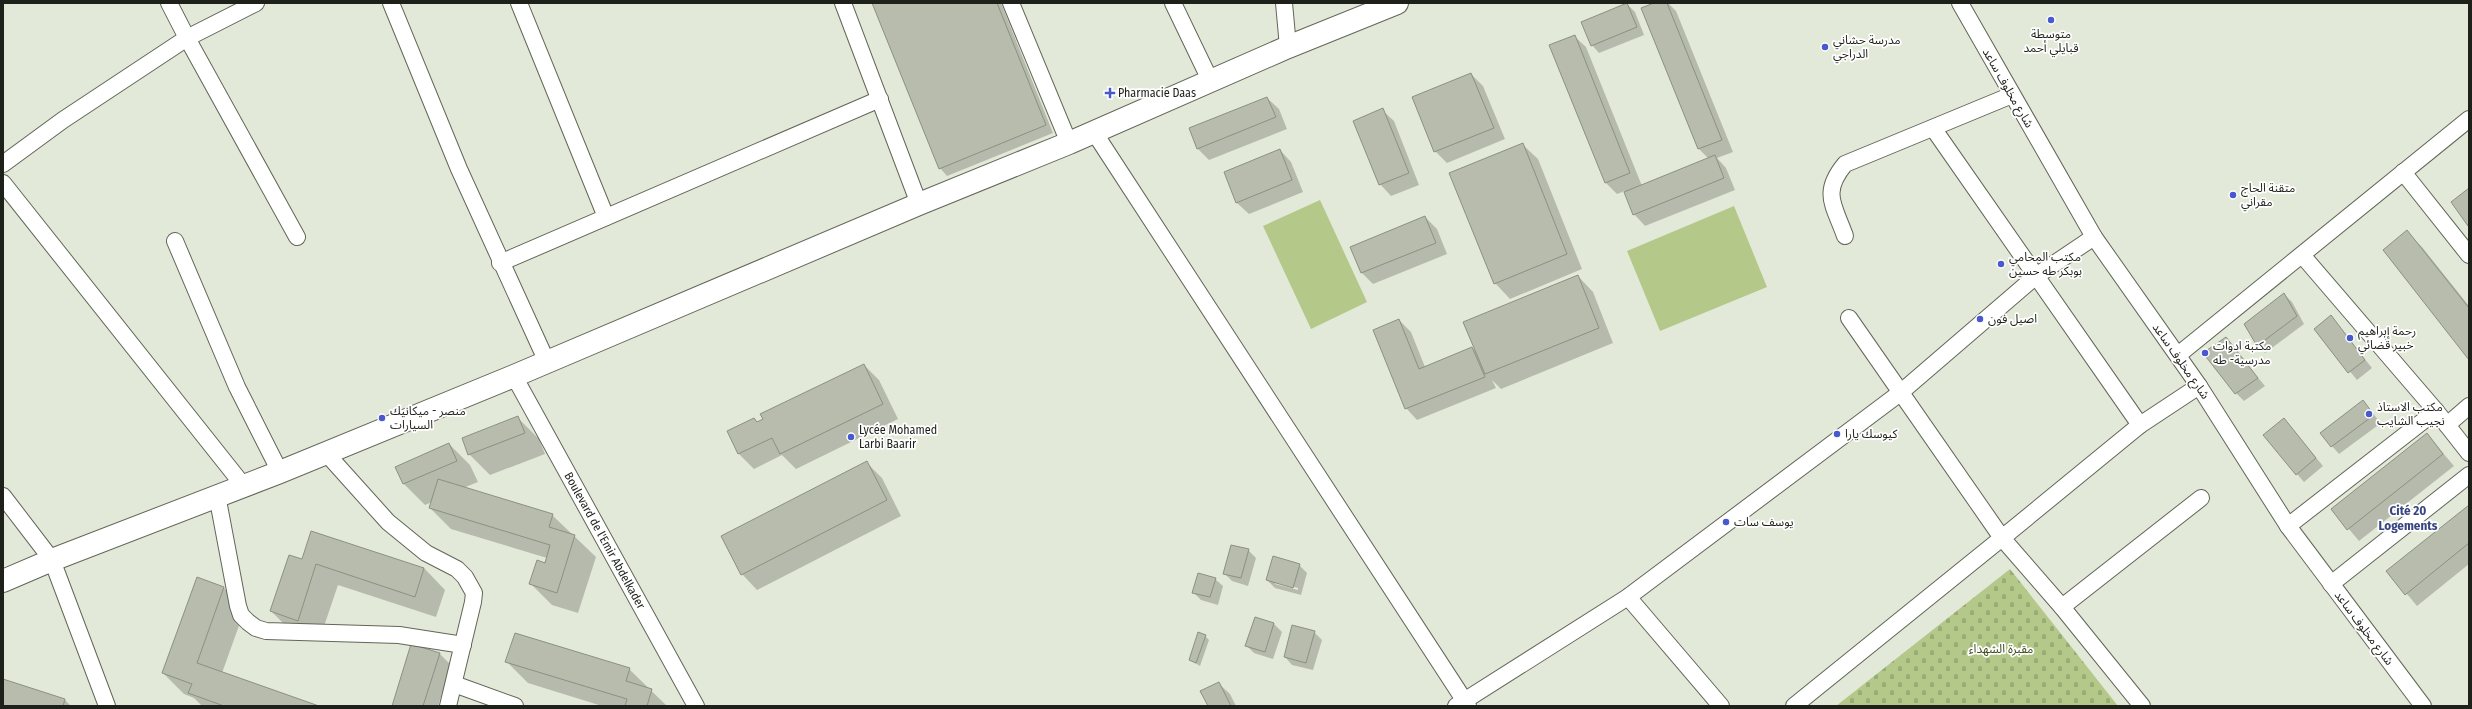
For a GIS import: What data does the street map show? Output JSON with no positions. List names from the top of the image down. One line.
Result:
{"streets":{"street":["شارع مخلوف ساعد","Boulevard de l'Emir Abdelkader"]},"districts":["Cité 20 Logements"],"parks":["مقبرة الشهداء"],"places":{"other":["متوسطة قبايلي أحمد","مدرسة حشاني الدراجي","متقنة الحاج مقراني","مكتب المحامي بوبكر طه حسين","اصيل فون","رحمة إبراهيم خبير قضائي","مكتبة ادوات مدرسية- طه","مكتب الاستاذ نجيب الشايب","منصر - ميكانيك السيارات","كيوسك يارا","Lycée Mohamed Larbi Baarir","يوسف سات"],"health":["Pharmacie Daas"]}}
